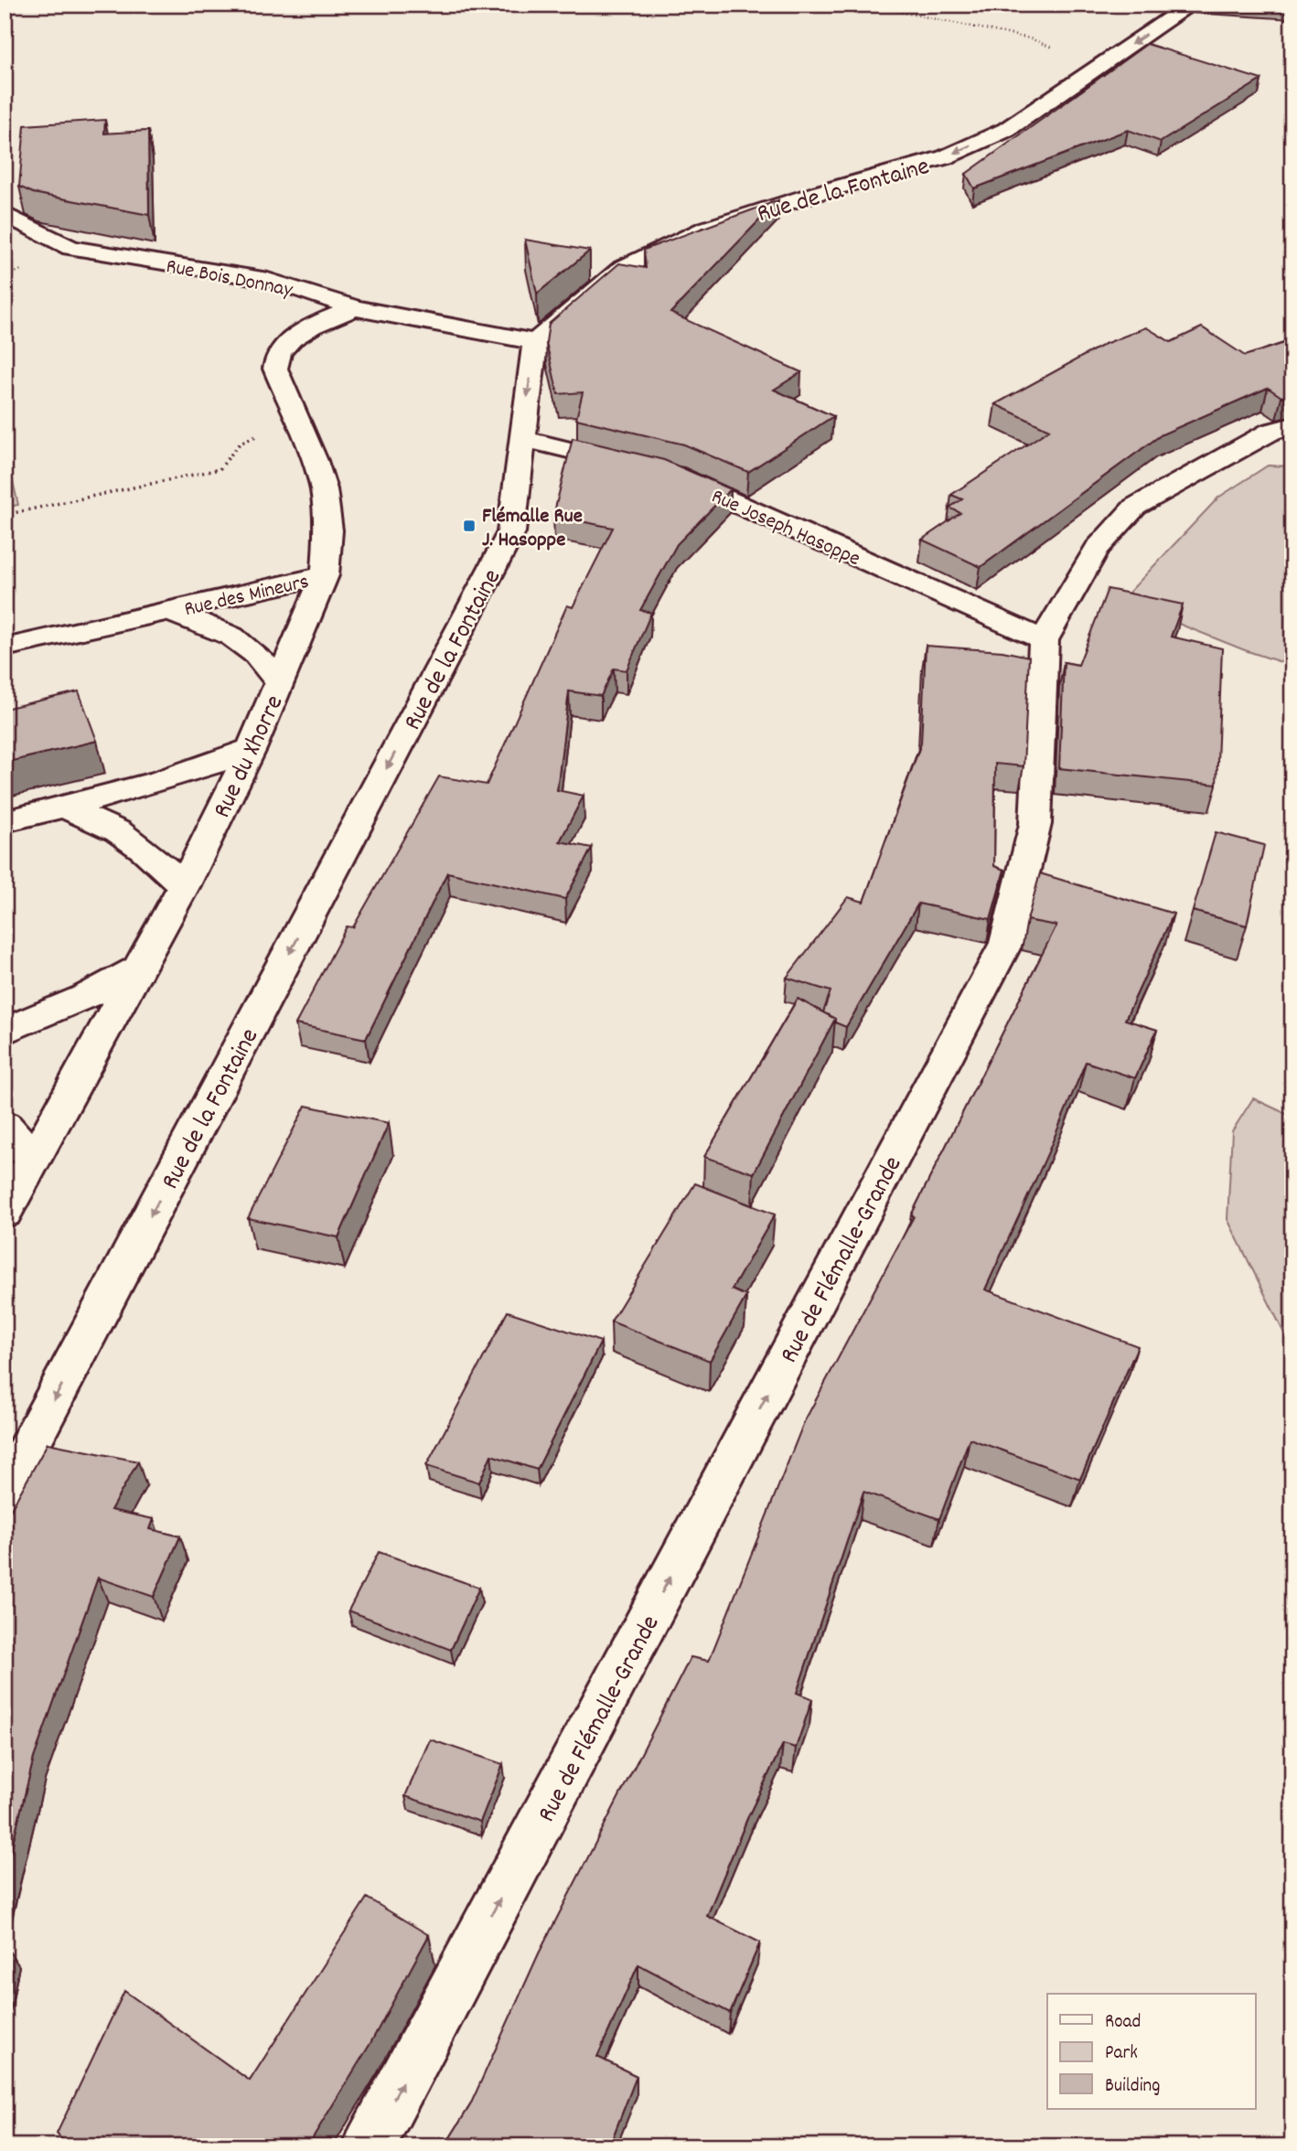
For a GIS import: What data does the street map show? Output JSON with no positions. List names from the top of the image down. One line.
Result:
{"streets":{"street":["Rue de la Fontaine","Rue Bois Donnay","Rue Joseph Hasoppe","Rue des Mineurs","Rue du Xhorre","Rue de Flémalle-Grande"]},"crossings":[["Rue de la Fontaine","Rue Bois Donnay"],["Rue de la Fontaine","Rue Joseph Hasoppe"],["Rue Bois Donnay","Rue du Xhorre"],["Rue Joseph Hasoppe","Rue de Flémalle-Grande"],["Rue des Mineurs","Rue du Xhorre"]],"one_way":["Rue de la Fontaine","Rue de Flémalle-Grande"],"places":{"transit":["Flémalle Rue J. Hasoppe"]},"legend":["Road","Park","Building"]}
